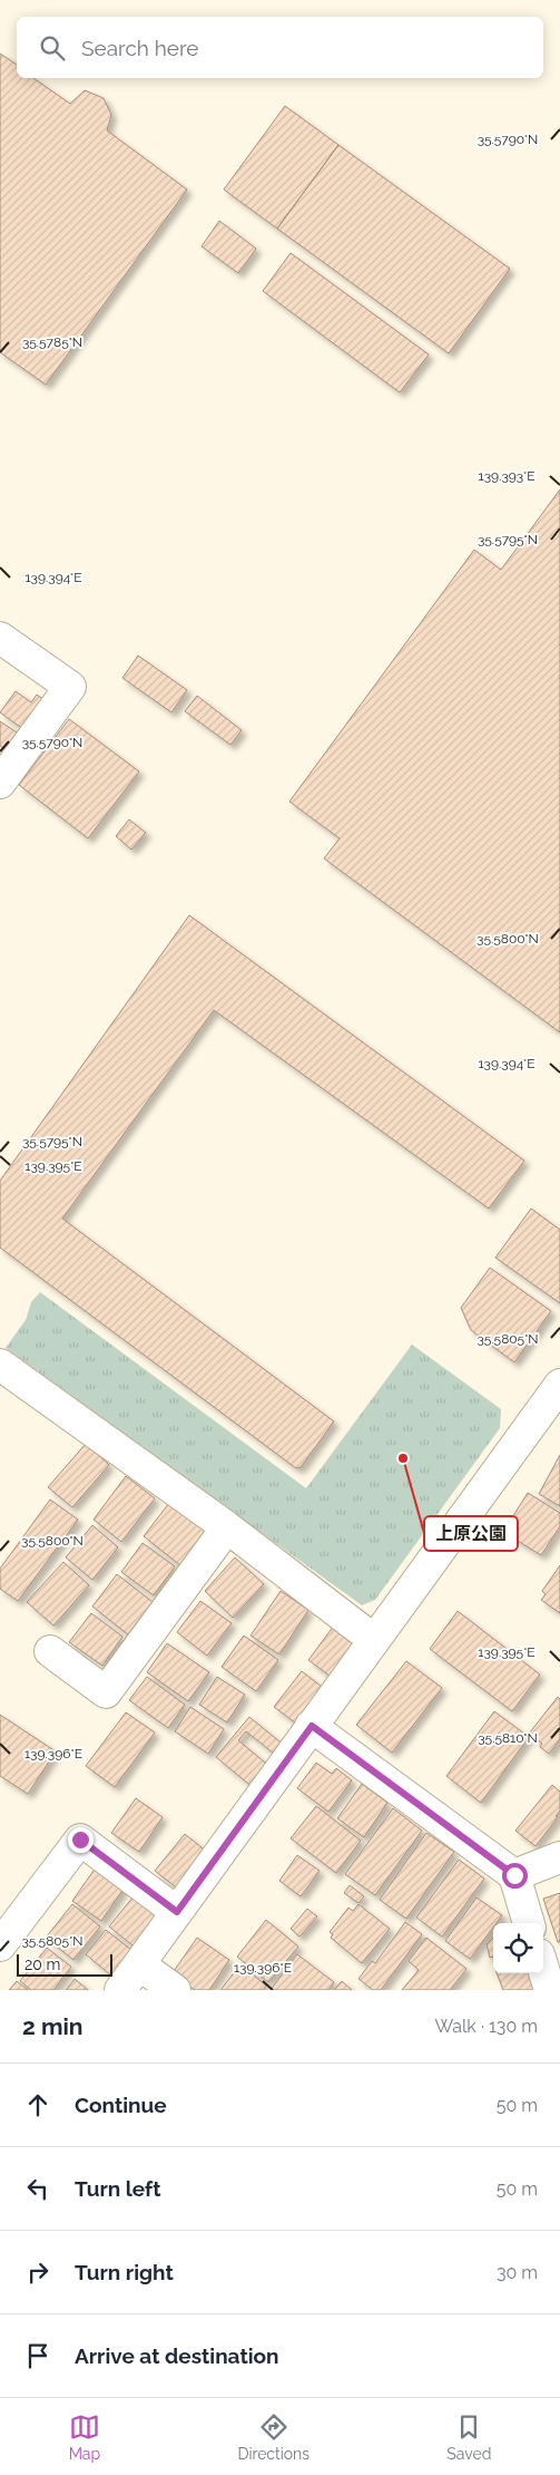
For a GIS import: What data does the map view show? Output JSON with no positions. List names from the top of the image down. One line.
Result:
{"places":["上原公園"],"scale_bar":"20 m","page":{"search":"Search here","scale":"20 m","heading":["2 min","Walk · 130 m"],"list":[["Continue","50 m"],["Turn left","50 m"],["Turn right","30 m"],"Arrive at destination"],"nav":["Map","Directions","Saved"]},"coordinates":["35.5790°N","35.5785°N","139.393°E","35.5795°N","139.394°E","35.5800°N","139.395°E","35.5805°N","35.5810°N","139.396°E"]}
